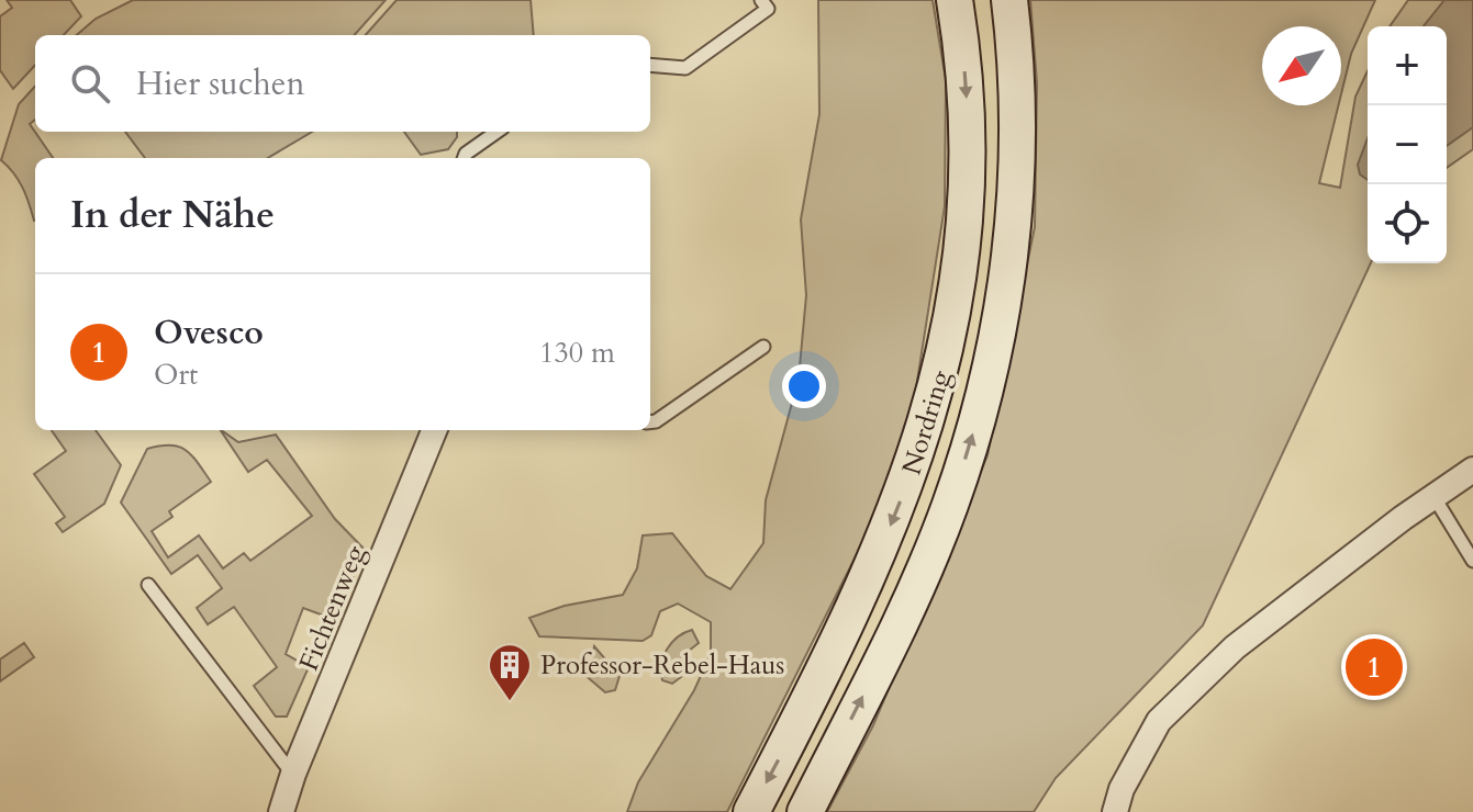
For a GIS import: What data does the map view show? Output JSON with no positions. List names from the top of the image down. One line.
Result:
{"streets":{"street":["Nordring","Fichtenweg"]},"places":{"building":["Professor-Rebel-Haus"]},"north":"bottom left","page":{"map_buttons":["+","−"],"search":"Hier suchen","heading":"In der Nähe","list":[{"mark":"1","name":"Ovesco","note":"Ort","value":"130 m"}],"pins":"1"}}
